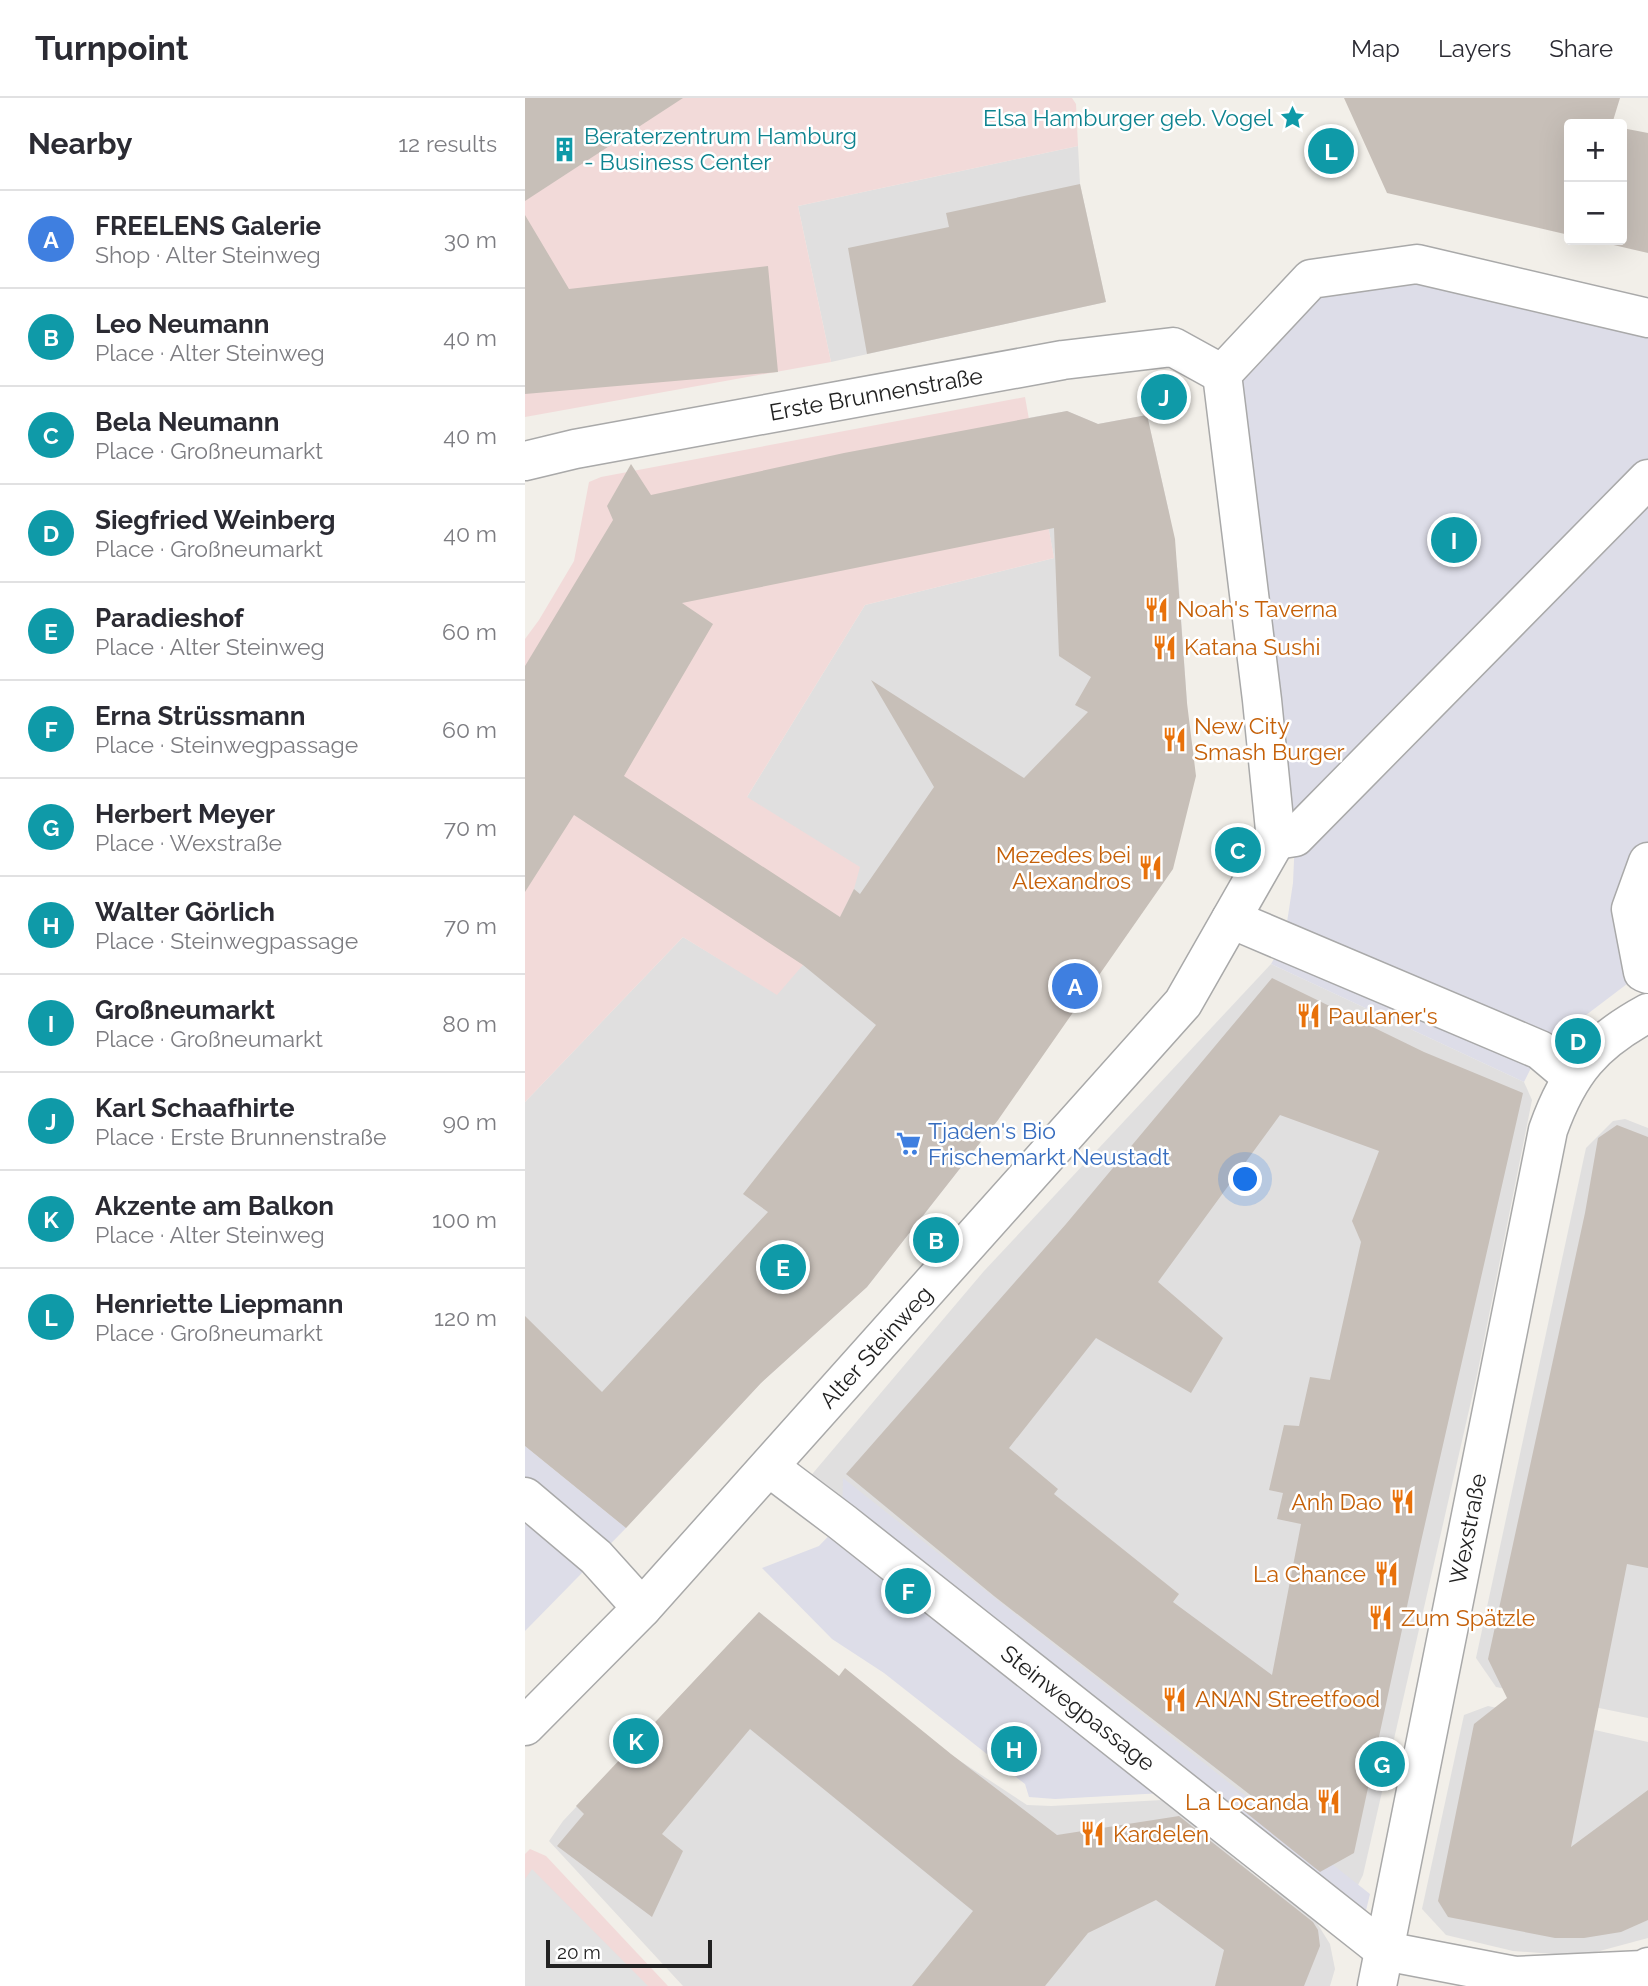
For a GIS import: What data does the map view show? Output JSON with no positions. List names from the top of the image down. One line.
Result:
{"streets":{"street":["Erste Brunnenstraße","Alter Steinweg","Wexstraße","Steinwegpassage"]},"crossings":[["Alter Steinweg","Steinwegpassage"],["Wexstraße","Steinwegpassage"]],"places":{"place":["Elsa Hamburger geb. Vogel"],"building":["Beraterzentrum Hamburg - Business Center"],"restaurant":["Noah's Taverna","Katana Sushi","New City Smash Burger","Mezedes bei Alexandros","Paulaner's","Anh Dao","La Chance","Zum Spätzle","ANAN Streetfood","La Locanda","Kardelen"],"supermarket":["Tjaden's Bio Frischemarkt Neustadt"]},"scale_bar":"20 m","page":{"header":"Turnpoint","nav":["Map","Layers","Share"],"heading":["Nearby","12 results"],"map_buttons":["+","−"],"pins":["L","J","I","C","A","D","B","E","F","K","H","G"],"list":[{"mark":"A","name":"FREELENS Galerie","note":"Shop · Alter Steinweg","value":"30 m"},{"mark":"B","name":"Leo Neumann","note":"Place · Alter Steinweg","value":"40 m"},{"mark":"C","name":"Bela Neumann","note":"Place · Großneumarkt","value":"40 m"},{"mark":"D","name":"Siegfried Weinberg","note":"Place · Großneumarkt","value":"40 m"},{"mark":"E","name":"Paradieshof","note":"Place · Alter Steinweg","value":"60 m"},{"mark":"F","name":"Erna Strüssmann","note":"Place · Steinwegpassage","value":"60 m"},{"mark":"G","name":"Herbert Meyer","note":"Place · Wexstraße","value":"70 m"},{"mark":"H","name":"Walter Görlich","note":"Place · Steinwegpassage","value":"70 m"},{"mark":"I","name":"Großneumarkt","note":"Place · Großneumarkt","value":"80 m"},{"mark":"J","name":"Karl Schaafhirte","note":"Place · Erste Brunnenstraße","value":"90 m"},{"mark":"K","name":"Akzente am Balkon","note":"Place · Alter Steinweg","value":"100 m"},{"mark":"L","name":"Henriette Liepmann","note":"Place · Großneumarkt","value":"120 m"}],"scale":"20 m"}}
